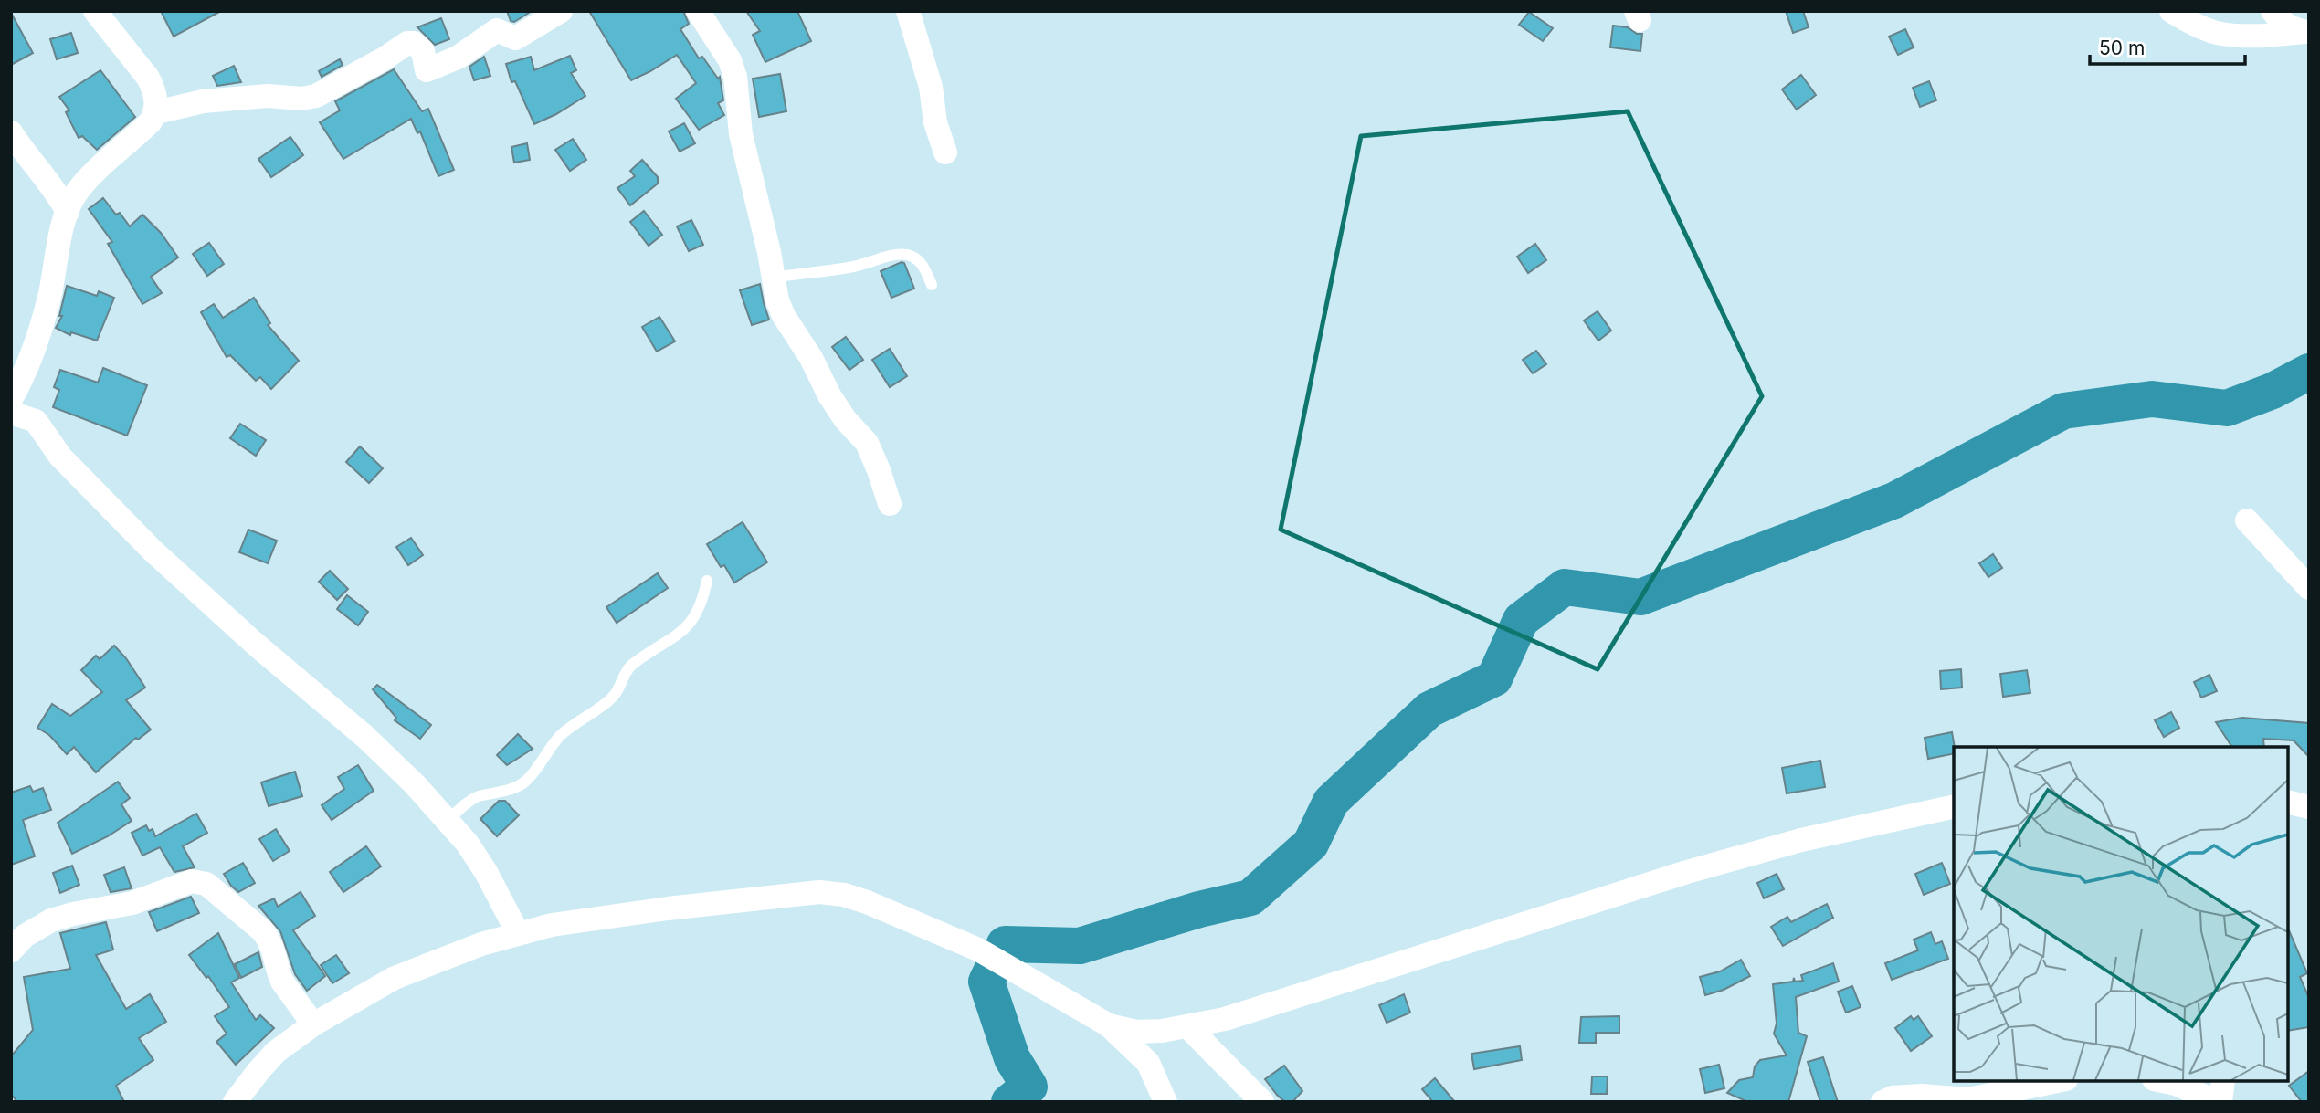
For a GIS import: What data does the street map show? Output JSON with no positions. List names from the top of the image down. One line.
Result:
{"scale_bar":"50 m"}
